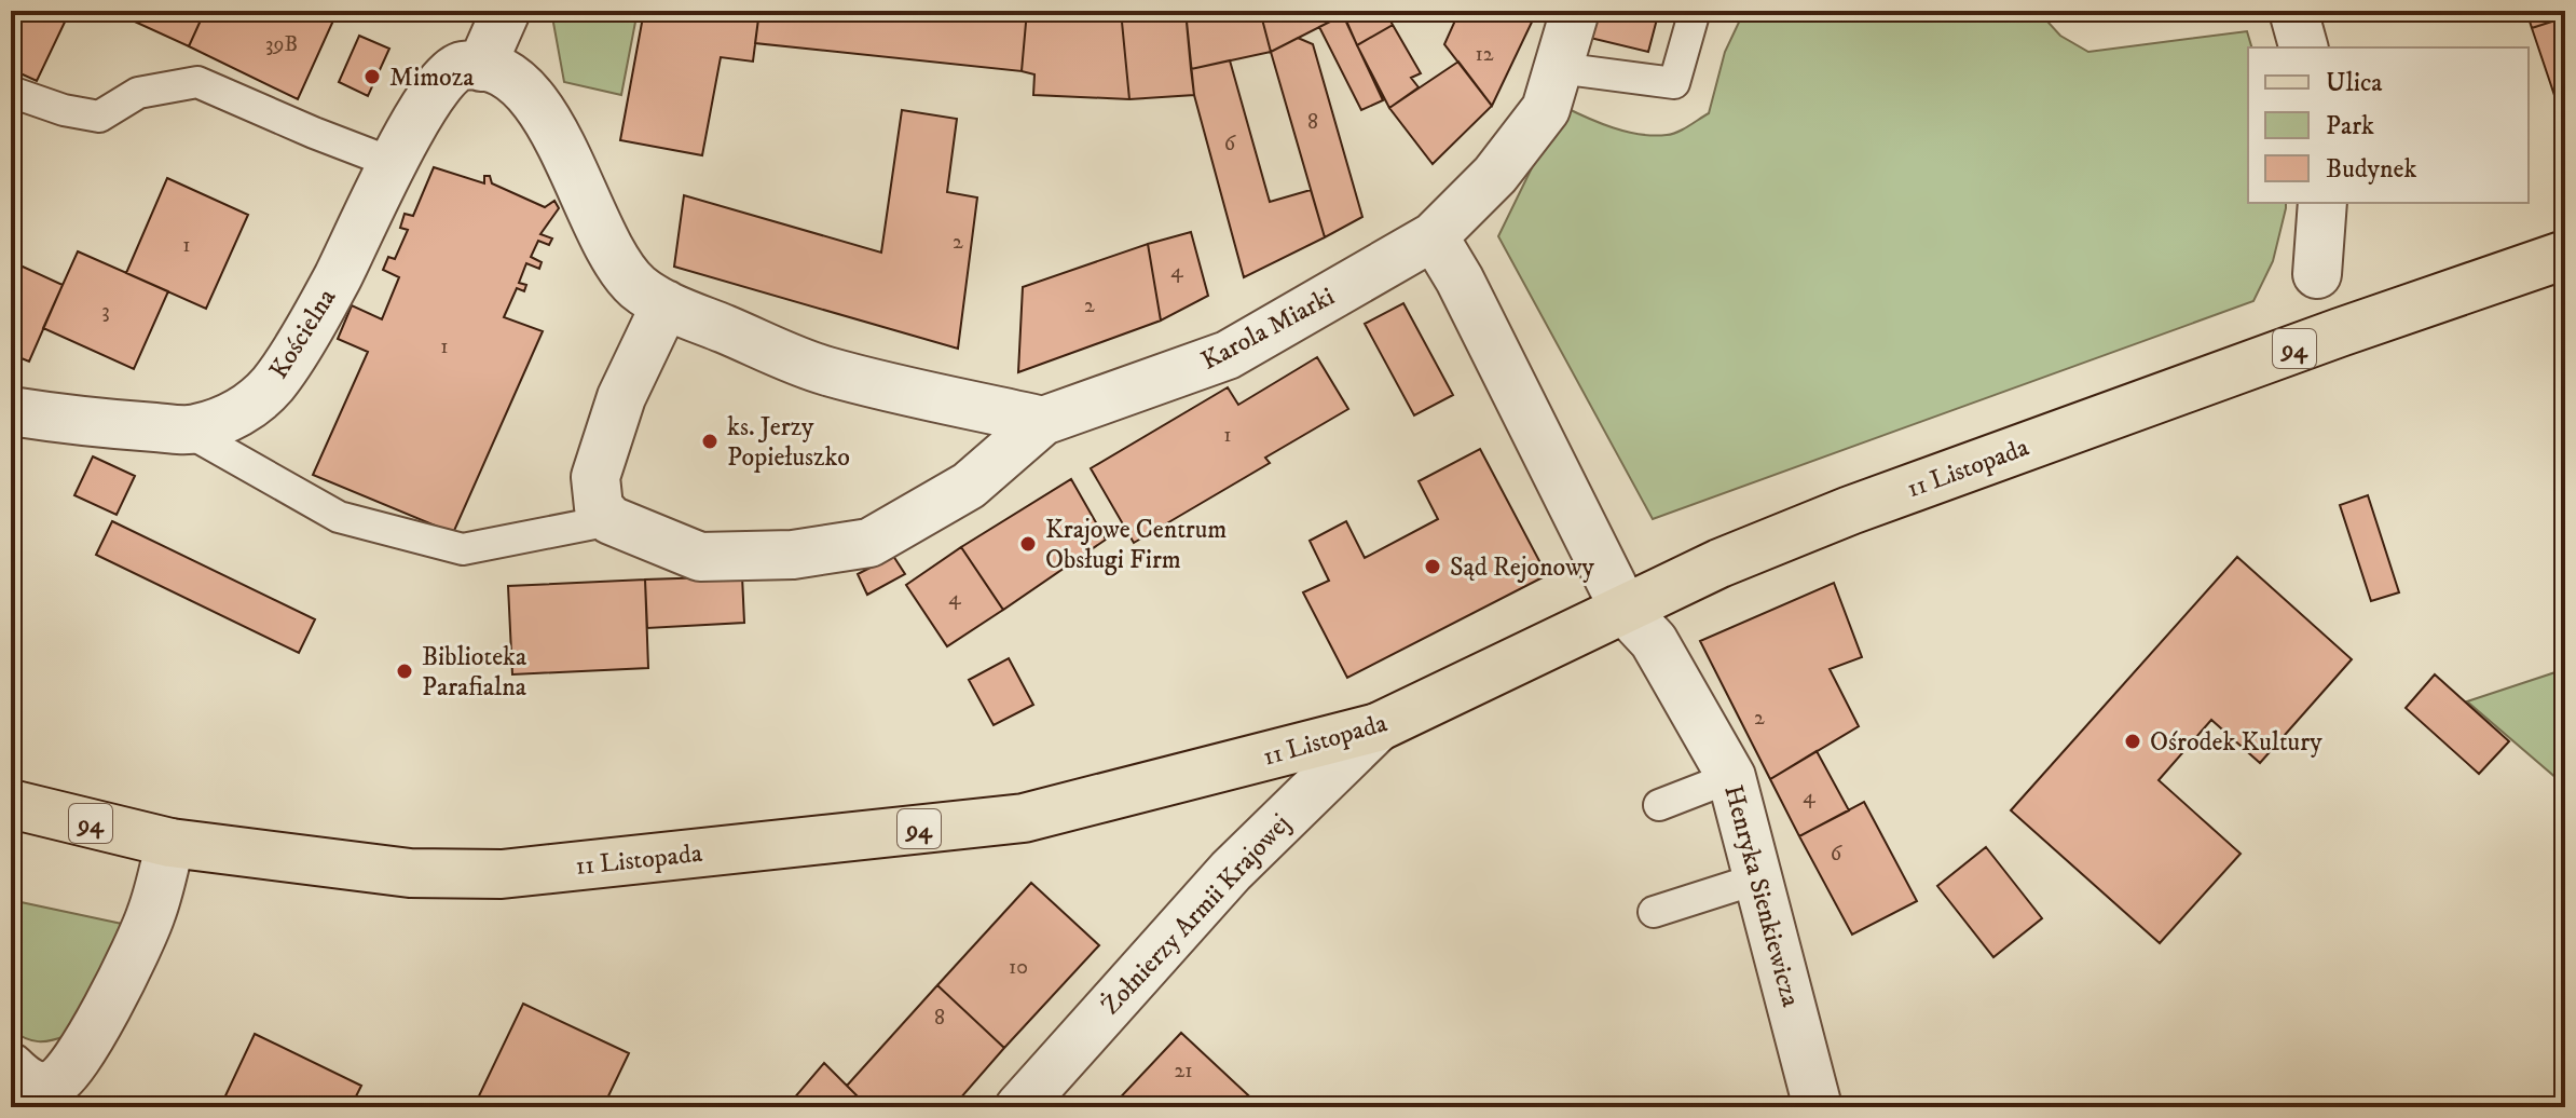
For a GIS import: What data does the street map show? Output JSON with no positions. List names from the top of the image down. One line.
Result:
{"streets":{"main road":["94","11 Listopada"],"street":["Karola Miarki","Kościelna","Henryka Sienkiewicza","Żołnierzy Armii Krajowej"]},"crossings":[["11 Listopada","Henryka Sienkiewicza"],["11 Listopada","Żołnierzy Armii Krajowej"]],"places":["Mimoza","ks. Jerzy Popiełuszko","Krajowe Centrum Obsługi Firm","Sąd Rejonowy","Biblioteka Parafialna","Ośrodek Kultury"],"house_numbers":["39B","12","8","6","2","1","4","2","3","1","1","4","2","4","6","10","8","21"],"legend":["Ulica","Park","Budynek"]}
